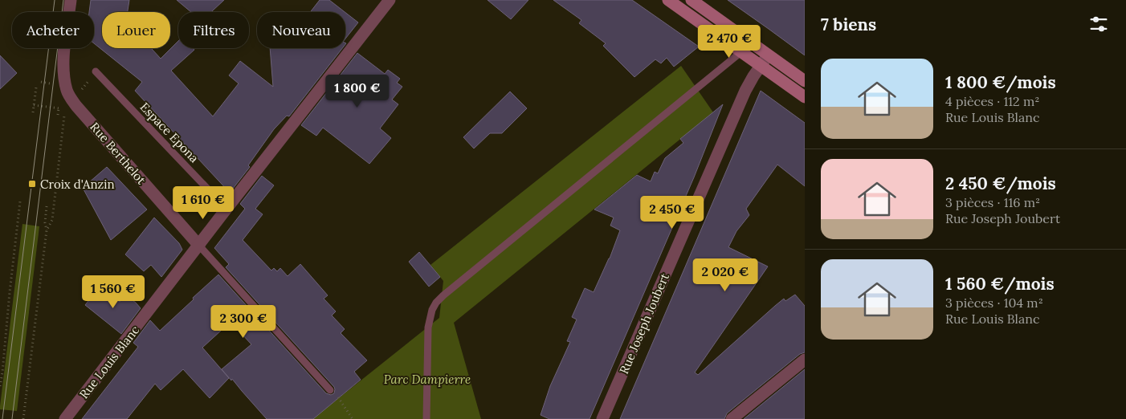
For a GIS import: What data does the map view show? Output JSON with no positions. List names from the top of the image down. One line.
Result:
{"streets":{"street":["Rue Berthelot","Rue Joseph Joubert","Rue Louis Blanc"],"lane":["Espace Epona"]},"crossings":[["Espace Epona","Rue Louis Blanc"],["Rue Berthelot","Rue Louis Blanc"]],"parks":["Parc Dampierre"],"places":{"transit":["Croix d'Anzin"]},"page":{"heading":"7 biens","chip":["Acheter","Louer","Filtres","Nouveau"],"price":["2 470 €","1 800 €","1 610 €","2 450 €","2 020 €","1 560 €","2 300 €"],"list":[{"name":"1 800 €/mois","note":"4 pièces · 112 m² · Rue Louis Blanc"},{"name":"2 450 €/mois","note":"3 pièces · 116 m² · Rue Joseph Joubert"},{"name":"1 560 €/mois","note":"3 pièces · 104 m² · Rue Louis Blanc"}]}}
